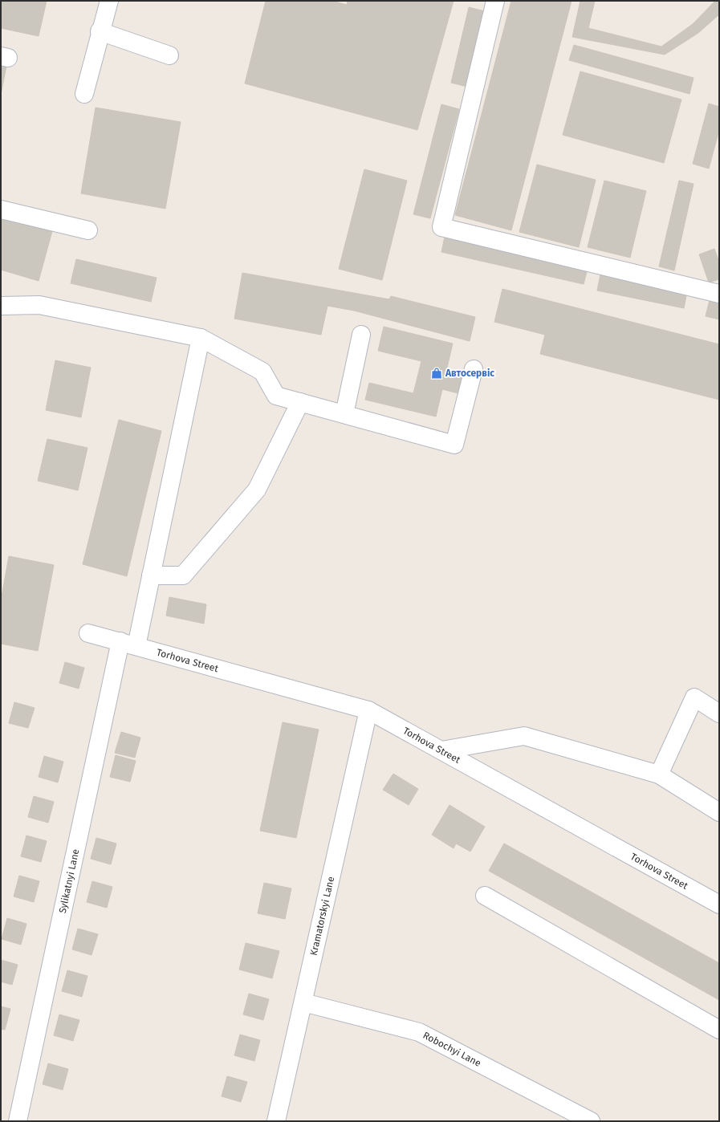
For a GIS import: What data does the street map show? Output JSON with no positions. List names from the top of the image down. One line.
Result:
{"streets":{"street":["Torhova Street","Sylikatnyi Lane","Kramatorskyi Lane","Robochyi Lane"]},"crossings":[["Torhova Street","Sylikatnyi Lane"],["Torhova Street","Kramatorskyi Lane"],["Kramatorskyi Lane","Robochyi Lane"]],"places":{"shop":["Автосервіс"]}}
